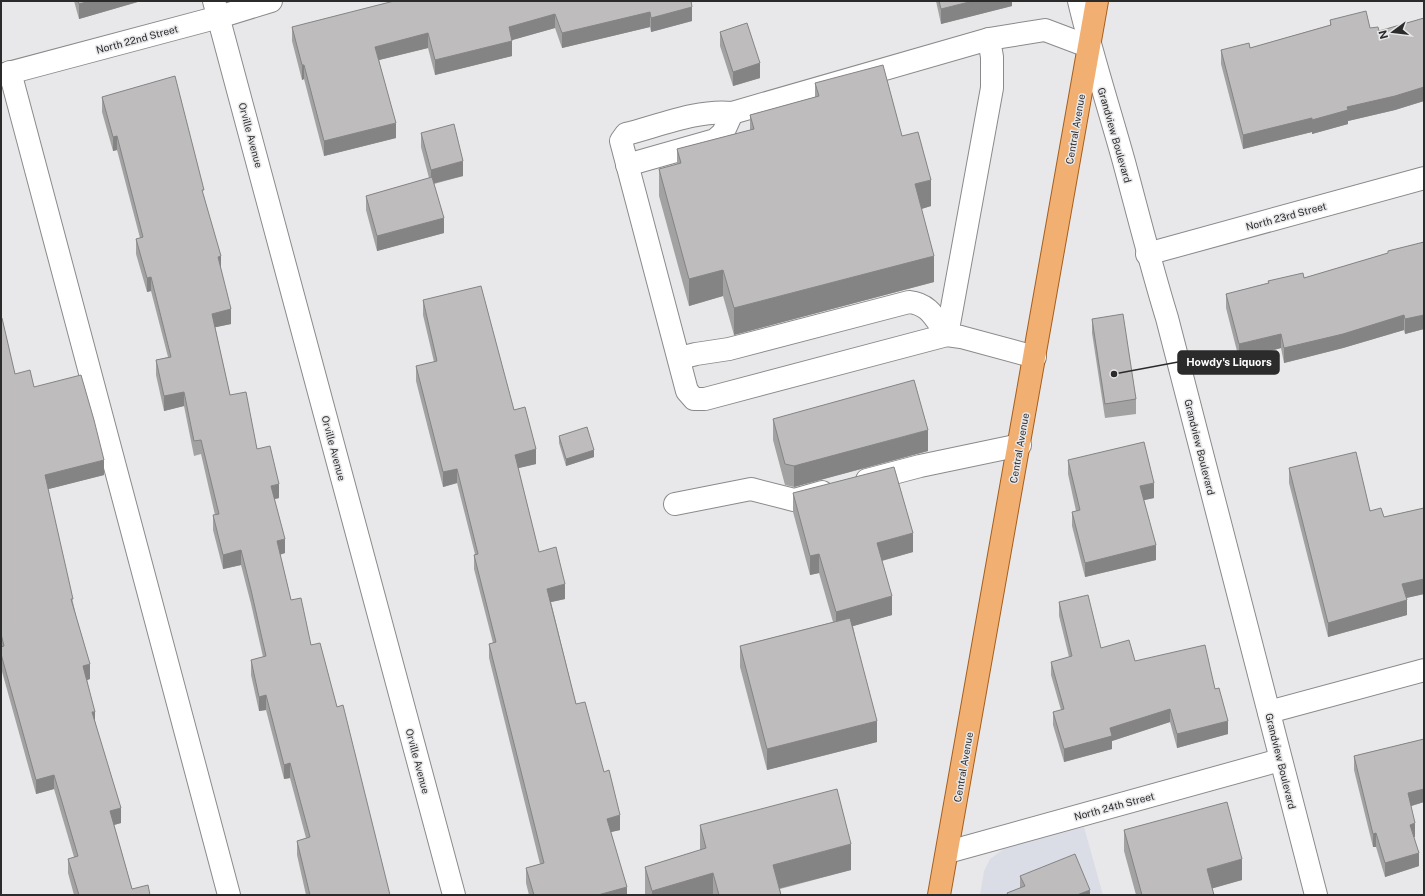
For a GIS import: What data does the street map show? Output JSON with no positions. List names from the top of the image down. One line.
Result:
{"streets":{"main road":["Central Avenue"],"street":["North 22nd Street","Orville Avenue","Grandview Boulevard","North 23rd Street","North 24th Street"]},"crossings":[["North 22nd Street","Orville Avenue"],["Central Avenue","Grandview Boulevard"],["Central Avenue","North 24th Street"],["Grandview Boulevard","North 23rd Street"],["Grandview Boulevard","North 24th Street"]],"places":["Howdy's Liquors"],"north":"left"}
